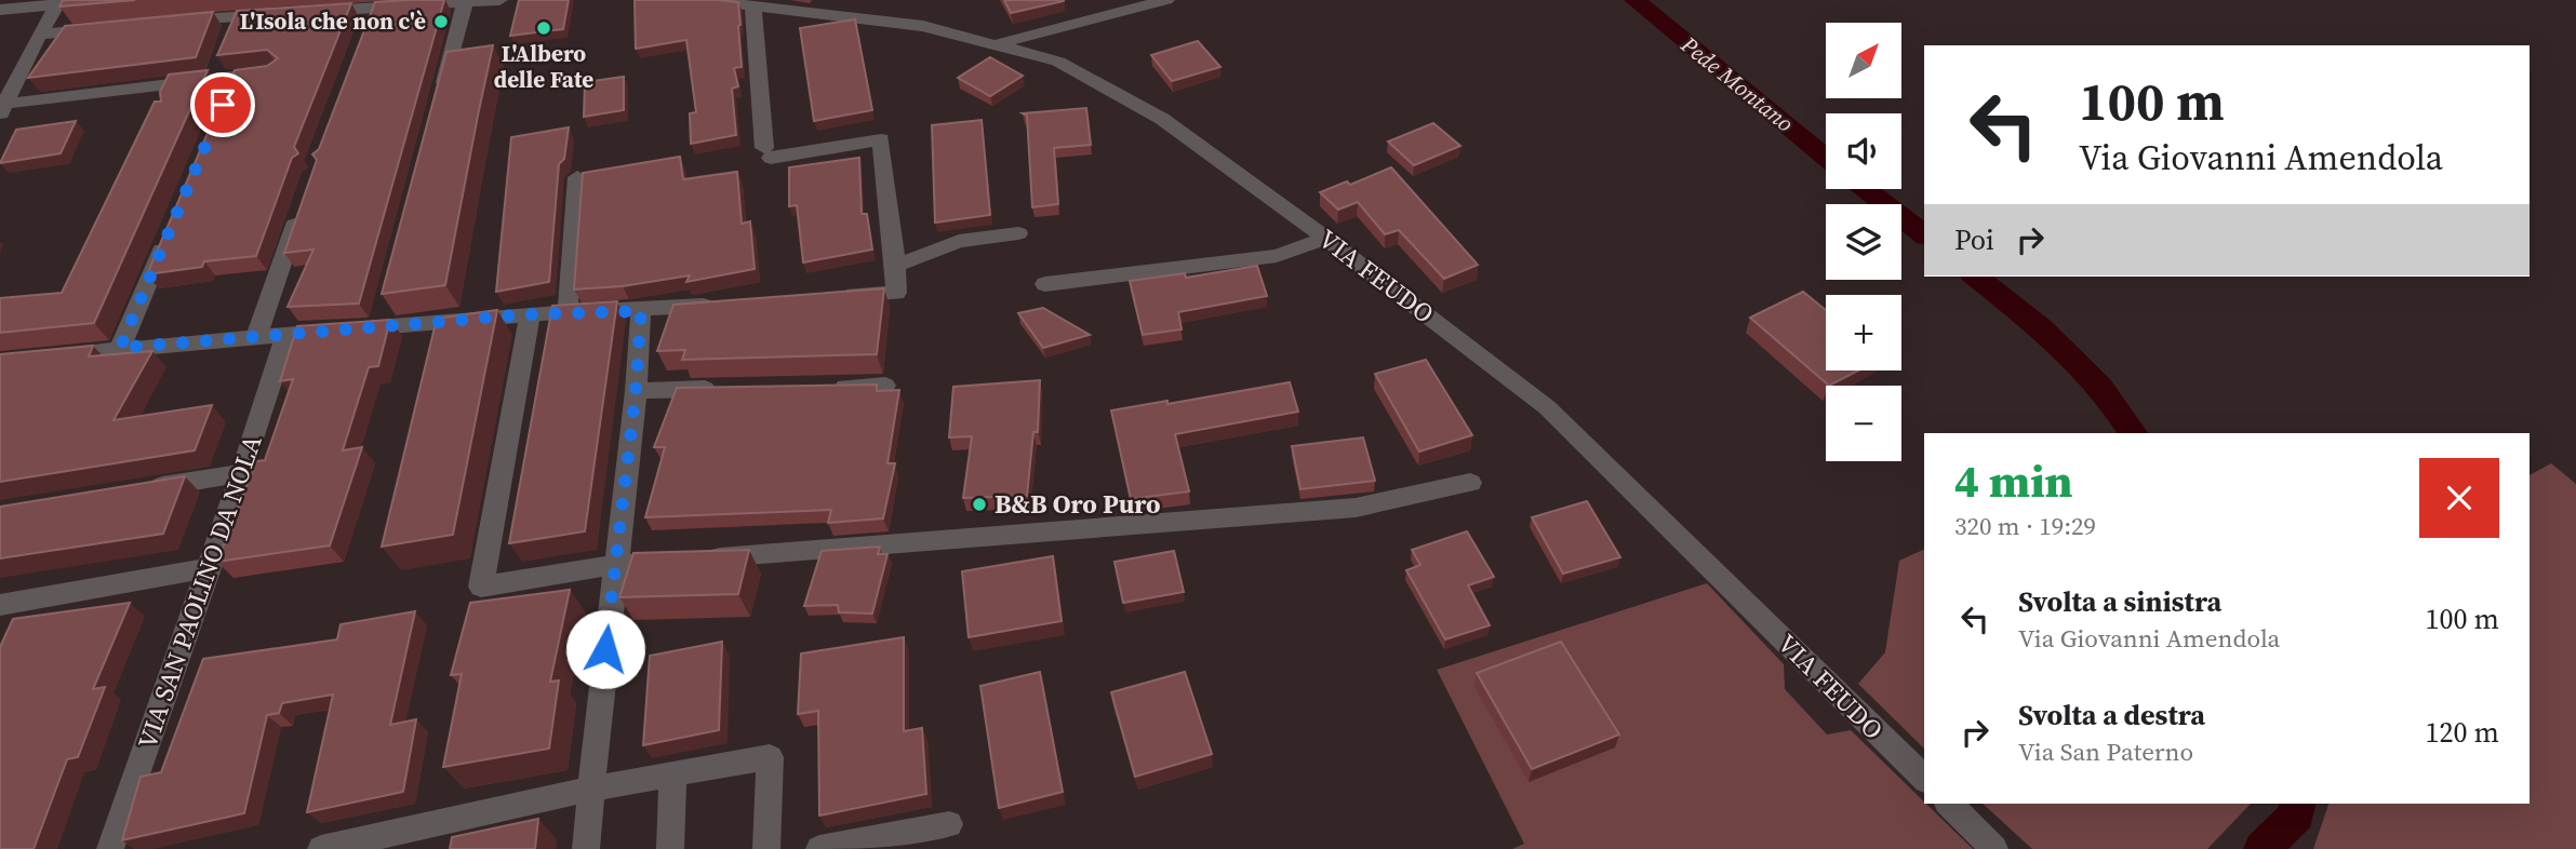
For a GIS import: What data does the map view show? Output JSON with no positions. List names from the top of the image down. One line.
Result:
{"streets":{"street":["VIA FEUDO","VIA SAN PAOLINO DA NOLA"]},"water":["Pede Montano"],"places":["L'Isola che non c'è","L'Albero delle Fate","B&B Oro Puro"],"north":"top right","page":{"map_buttons":["+","−"],"turn":["100 m","Via Giovanni Amendola"],"then":"Poi","heading":["4 min","320 m · 19:29"],"list":[{"name":"Svolta a sinistra","note":"Via Giovanni Amendola","value":"100 m"},{"name":"Svolta a destra","note":"Via San Paterno","value":"120 m"}]}}
